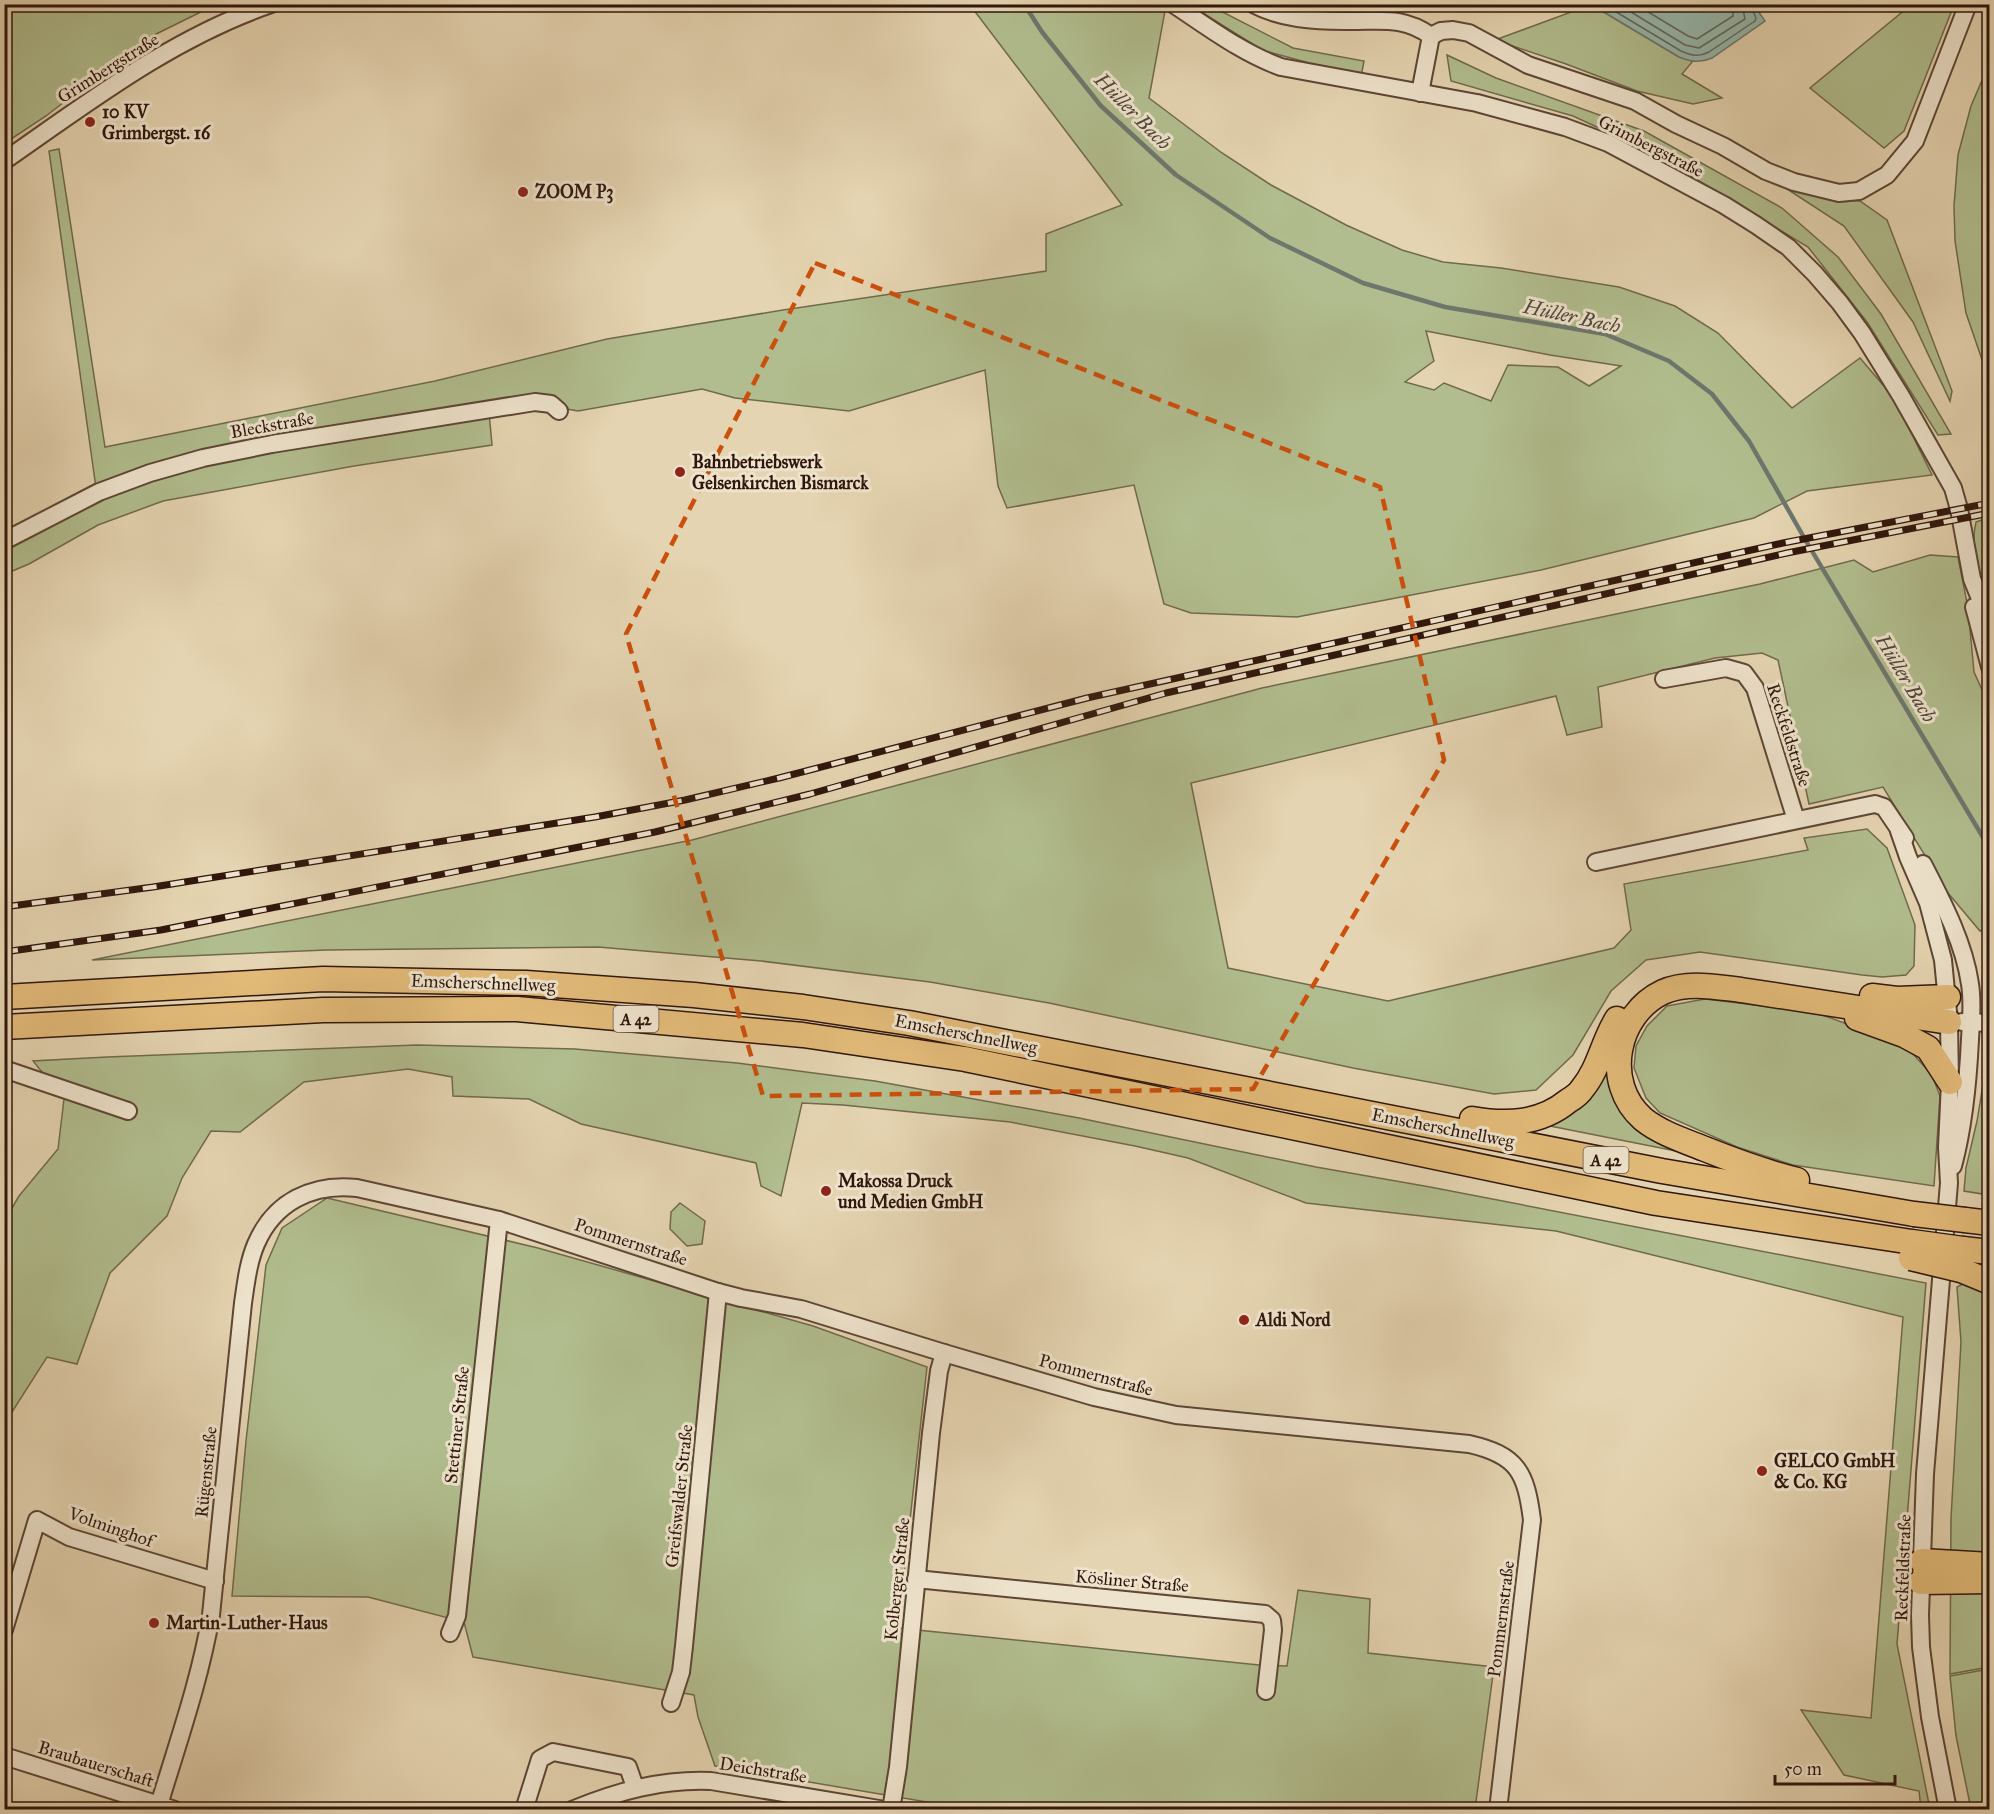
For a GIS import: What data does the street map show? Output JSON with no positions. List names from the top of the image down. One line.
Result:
{"streets":{"highway":["Emscherschnellweg","A 42"],"street":["Grimbergstraße","Bleckstraße","Reckfeldstraße","Pommernstraße","Stettiner Straße","Rügenstraße","Greifswalder Straße","Volminghof","Kolberger Straße","Kösliner Straße","Braubauerschaft","Deichstraße"]},"crossings":[["Emscherschnellweg","A 42"],["Pommernstraße","Stettiner Straße"],["Pommernstraße","Rügenstraße"],["Pommernstraße","Greifswalder Straße"],["Pommernstraße","Kolberger Straße"],["Rügenstraße","Volminghof"],["Rügenstraße","Braubauerschaft"],["Kolberger Straße","Kösliner Straße"]],"water":["Hüller Bach"],"places":["10 KV Grimbergst. 16","ZOOM P3","Bahnbetriebswerk Gelsenkirchen Bismarck","Makossa Druck und Medien GmbH","Aldi Nord","GELCO GmbH & Co. KG","Martin-Luther-Haus"],"scale_bar":"50 m"}
